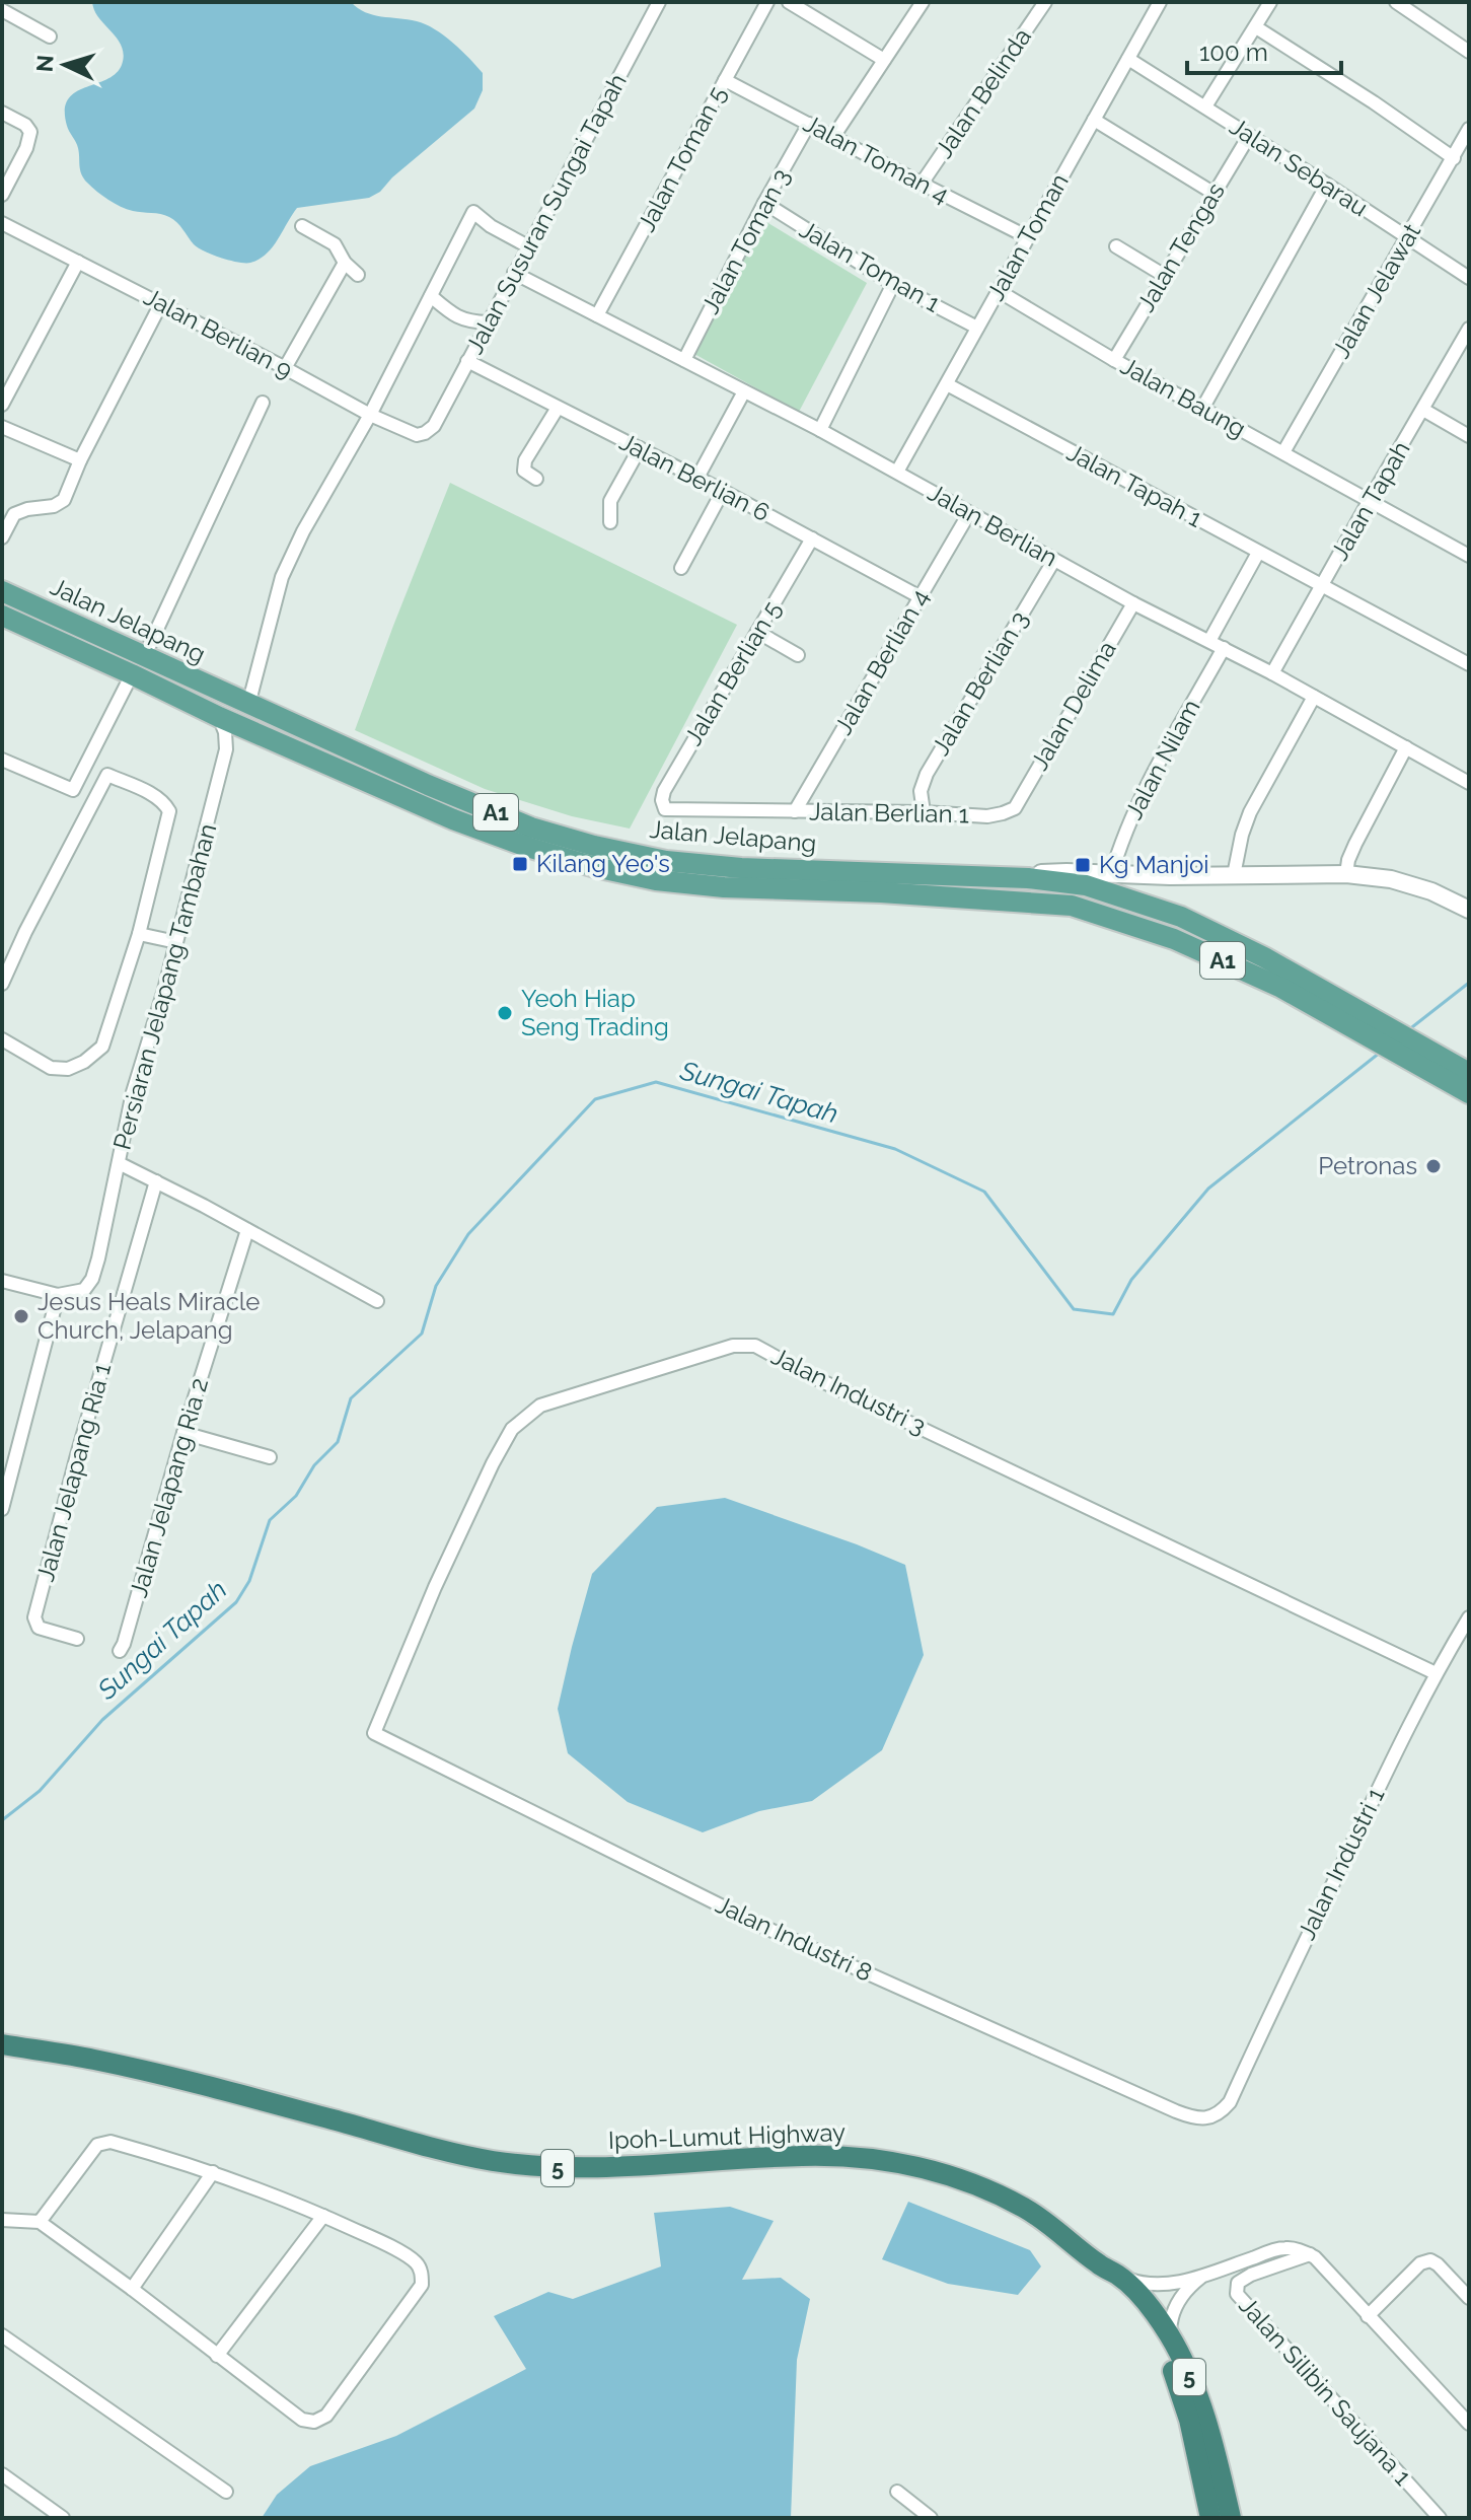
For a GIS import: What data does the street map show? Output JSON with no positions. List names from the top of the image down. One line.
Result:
{"streets":{"highway":["Ipoh-Lumut Highway","5"],"main road":["Jalan Jelapang","A1"],"street":["Jalan Belinda","Jalan Toman 5","Jalan Toman 4","Jalan Sebarau","Jalan Susuran Sungai Tapah","Jalan Toman","Jalan Toman 3","Jalan Tengas","Jalan Toman 1","Jalan Jelawat","Jalan Berlian 9","Jalan Baung","Jalan Berlian 6","Jalan Tapah 1","Jalan Tapah","Jalan Berlian","Jalan Berlian 4","Jalan Berlian 5","Jalan Berlian 3","Jalan Delima","Jalan Nilam","Jalan Berlian 1","Persiaran Jelapang Tambahan","Jalan Industri 3","Jalan Jelapang Ria 1","Jalan Jelapang Ria 2","Jalan Industri 1","Jalan Industri 8","Jalan Silibin Saujana 1"]},"crossings":[["Jalan Belinda","Jalan Toman 4"],["Jalan Toman 5","Jalan Toman 4"],["Jalan Toman 5","Jalan Berlian"],["Jalan Toman 4","Jalan Toman"],["Jalan Toman 4","Jalan Toman 3"],["Jalan Sebarau","Jalan Toman"],["Jalan Sebarau","Jalan Tengas"],["Jalan Sebarau","Jalan Jelawat"],["Jalan Susuran Sungai Tapah","Jalan Berlian 9"],["Jalan Susuran Sungai Tapah","Jalan Berlian 6"],["Jalan Susuran Sungai Tapah","Jalan Berlian"],["Jalan Toman","Jalan Toman 1"],["Jalan Toman","Jalan Baung"],["Jalan Toman","Jalan Tapah 1"],["Jalan Toman","Jalan Berlian"],["Jalan Toman 3","Jalan Toman 1"],["Jalan Toman 3","Jalan Berlian"],["Jalan Tengas","Jalan Baung"],["Jalan Jelawat","Jalan Baung"],["Jalan Baung","Jalan Tapah"],["Jalan Berlian 6","Jalan Berlian 4"],["Jalan Berlian 6","Jalan Berlian 5"],["Jalan Tapah 1","Jalan Tapah"],["Jalan Tapah","Jalan Berlian"],["Jalan Berlian","Jalan Berlian 4"],["Jalan Berlian","Jalan Berlian 3"],["Jalan Berlian","Jalan Delima"],["Jalan Berlian","Jalan Nilam"],["Jalan Jelapang","Persiaran Jelapang Tambahan"],["Jalan Berlian 4","Jalan Berlian 1"],["Jalan Berlian 5","Jalan Berlian 1"],["Jalan Berlian 3","Jalan Berlian 1"],["Jalan Delima","Jalan Berlian 1"],["Jalan Industri 3","Jalan Industri 1"],["Jalan Industri 3","Jalan Industri 8"],["Jalan Industri 1","Jalan Industri 8"]],"water":["Sungai Tapah"],"places":{"transit":["Kilang Yeo's","Kg Manjoi"],"other":["Yeoh Hiap Seng Trading","Petronas","Jesus Heals Miracle Church, Jelapang"]},"scale_bar":"100 m","north":"left"}
